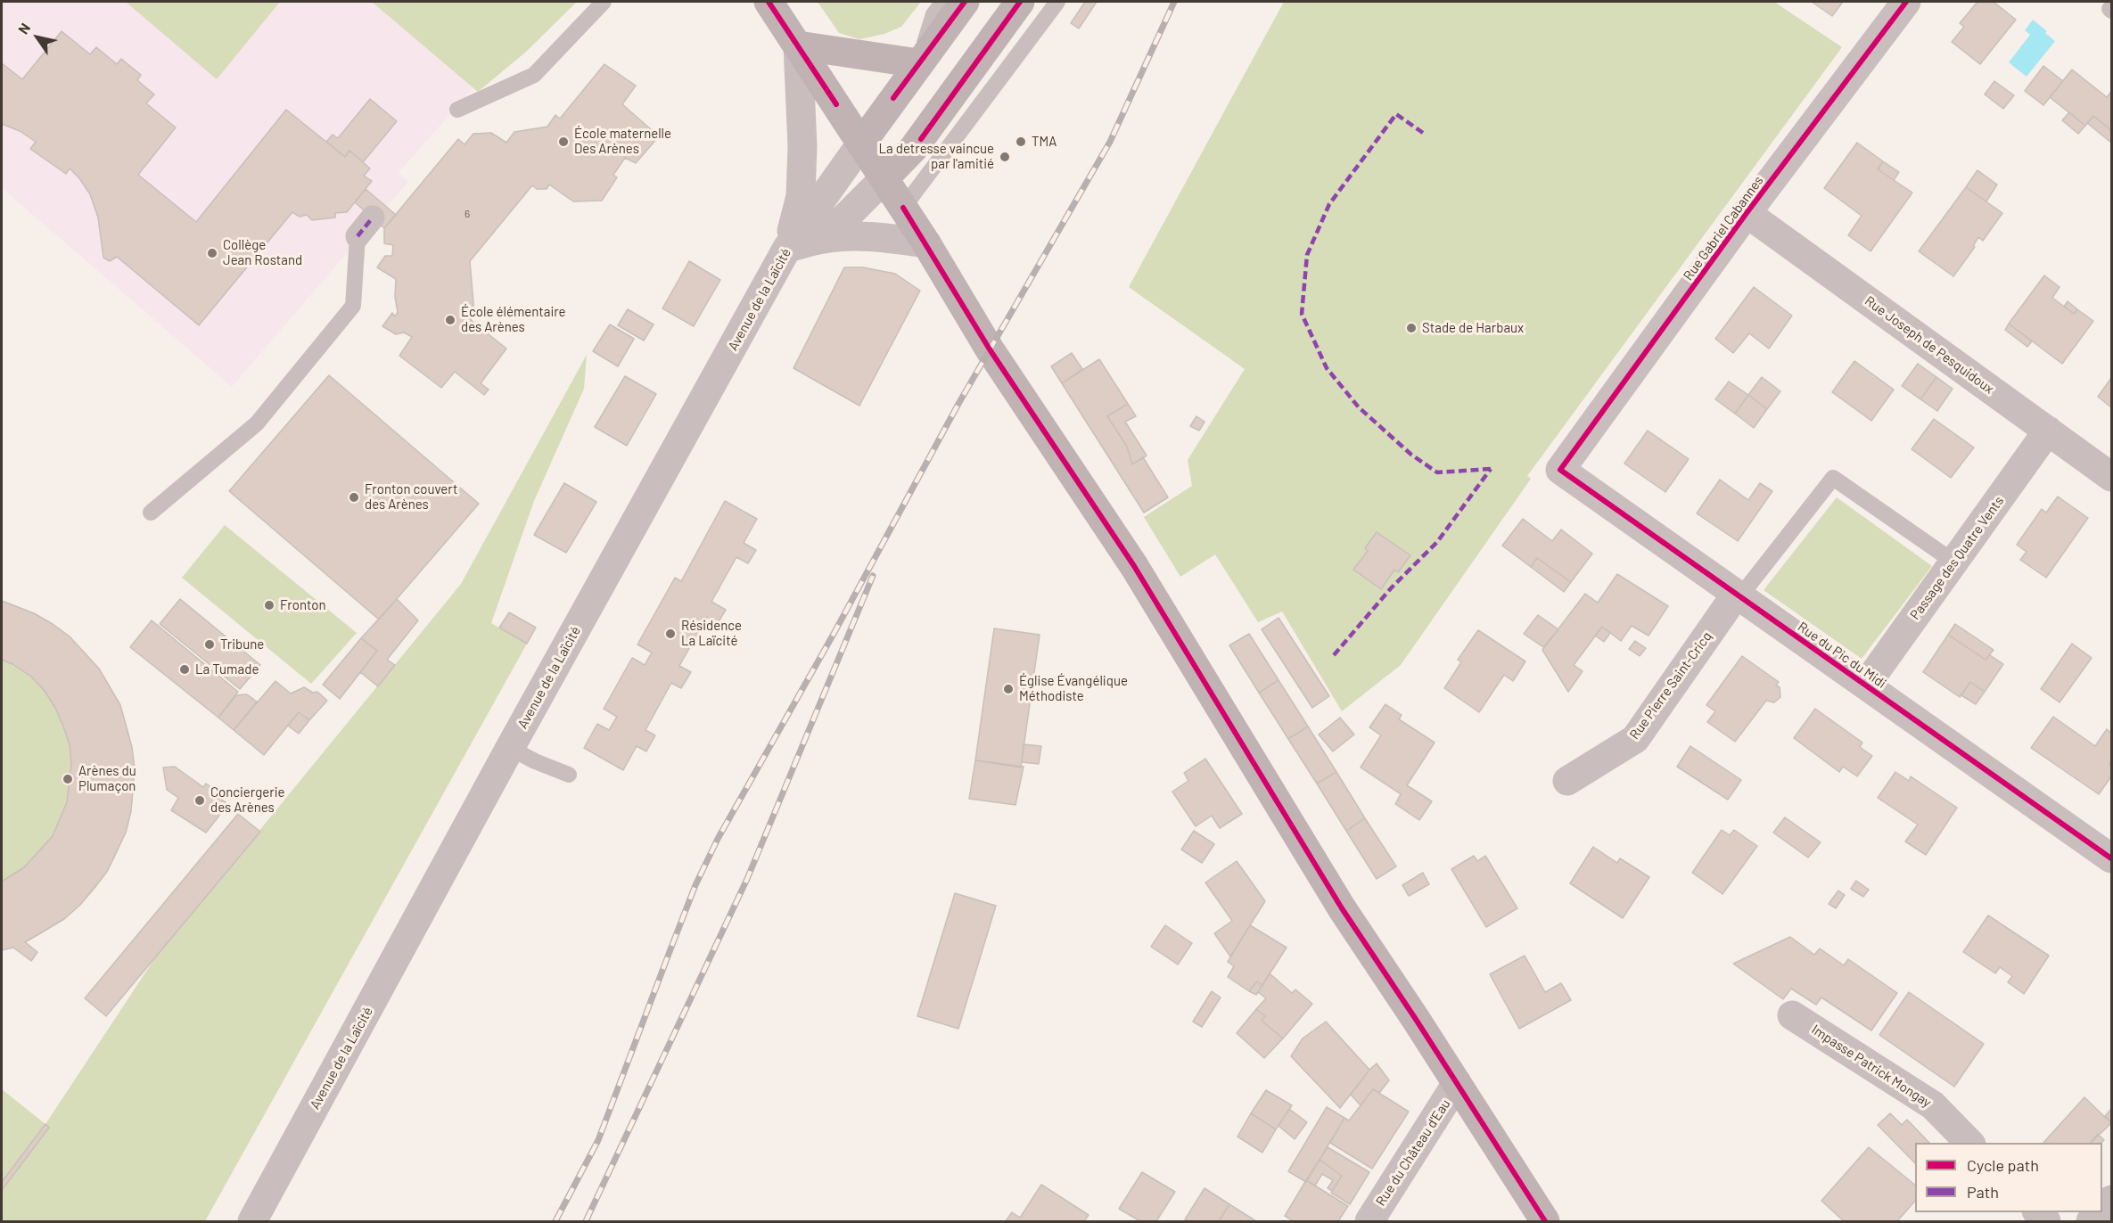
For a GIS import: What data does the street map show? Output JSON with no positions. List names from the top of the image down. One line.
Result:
{"streets":{"street":["Rue Gabriel Cabannes","Avenue de la Laïcité","Rue Joseph de Pesquidoux","Passage des Quatre Vents","Rue du Pic du Midi","Rue Pierre Saint-Cricq","Impasse Patrick Mongay","Rue du Château d'Eau"]},"crossings":[["Rue Gabriel Cabannes","Rue Joseph de Pesquidoux"],["Rue Gabriel Cabannes","Rue du Pic du Midi"],["Rue Joseph de Pesquidoux","Passage des Quatre Vents"],["Passage des Quatre Vents","Rue du Pic du Midi"],["Rue du Pic du Midi","Rue Pierre Saint-Cricq"]],"places":["École maternelle Des Arènes","TMA","La detresse vaincue par l'amitié","Collège Jean Rostand","École élémentaire des Arènes","Stade de Harbaux","Fronton couvert des Arènes","Fronton","Résidence La Laïcité","Tribune","La Tumade","Église Évangélique Méthodiste","Arènes du Plumaçon","Conciergerie des Arènes"],"house_numbers":["6"],"legend":["Cycle path","Path"],"north":"top left"}
